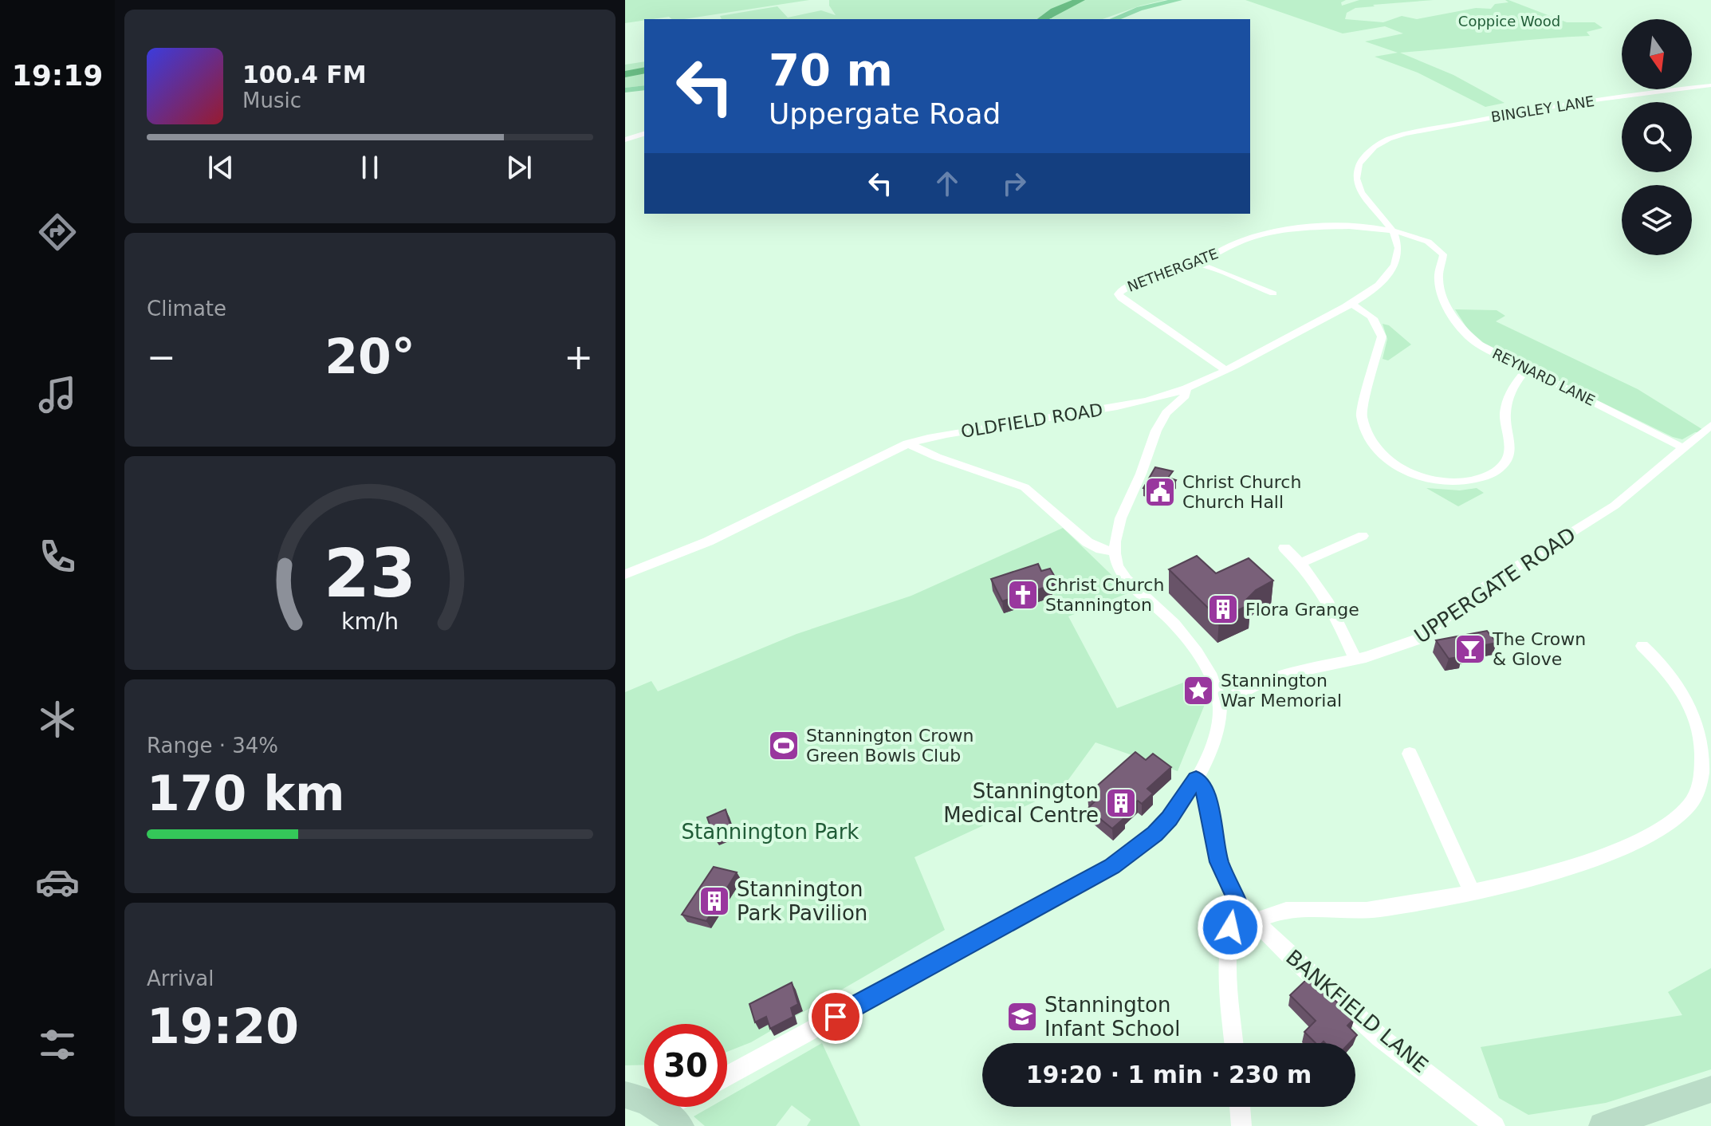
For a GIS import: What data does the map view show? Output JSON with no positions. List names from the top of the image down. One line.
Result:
{"streets":{"street":["BINGLEY LANE","NETHERGATE","REYNARD LANE","OLDFIELD ROAD","UPPERGATE ROAD","BANKFIELD LANE"]},"crossings":[["BINGLEY LANE","NETHERGATE"],["BINGLEY LANE","REYNARD LANE"],["BINGLEY LANE","OLDFIELD ROAD"],["NETHERGATE","REYNARD LANE"],["NETHERGATE","OLDFIELD ROAD"],["REYNARD LANE","OLDFIELD ROAD"],["REYNARD LANE","UPPERGATE ROAD"]],"parks":["Coppice Wood","Stannington Park"],"places":{"public building":["Christ Church Church Hall"],"church":["Christ Church Stannington"],"building":["Flora Grange","Stannington Medical Centre","Stannington Park Pavilion"],"bar":["The Crown & Glove"],"place":["Stannington War Memorial"],"sports":["Stannington Crown Green Bowls Club"],"school or university":["Stannington Infant School"]},"north":"bottom","page":{"tabs":"19:19","turn":["70 m","Uppergate Road"],"song":["100.4 FM","Music"],"tile":["Climate",["Range · 34%","170 km"],["Arrival","19:20"]],"heat":["−","20°","+"],"limit":"30","trip":"19:20 · 1 min · 230 m","gauge":["23","km/h"]}}
